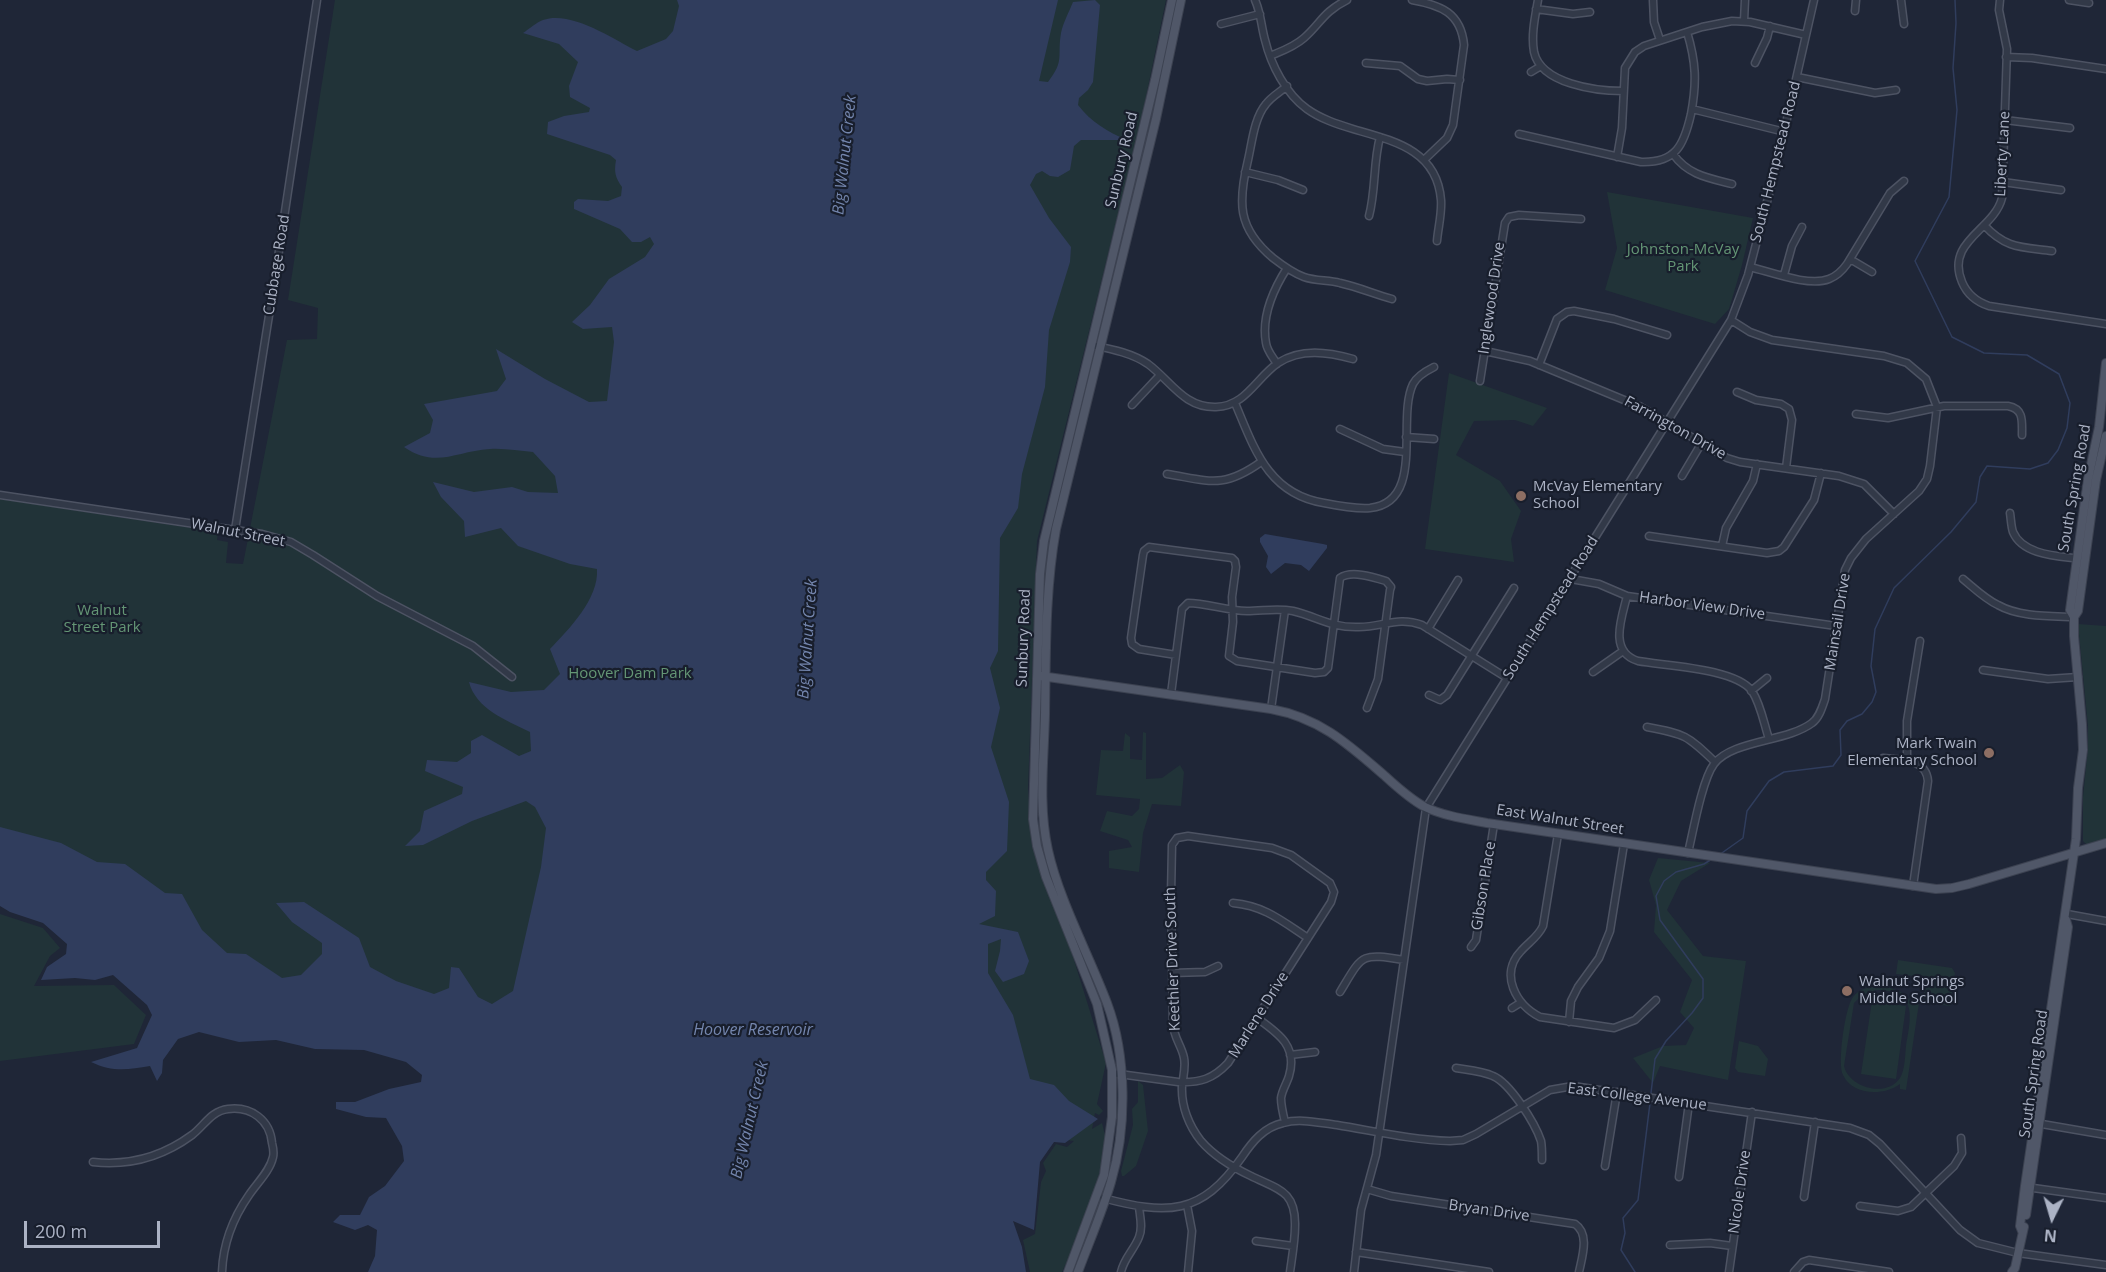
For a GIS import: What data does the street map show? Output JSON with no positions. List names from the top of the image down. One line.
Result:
{"streets":{"main road":["Sunbury Road","South Spring Road","East Walnut Street"],"street":["Liberty Lane","South Hempstead Road","Cubbage Road","Inglewood Drive","Farrington Drive","Walnut Street","Harbor View Drive","Mainsail Drive","Gibson Place","Keethler Drive South","Marlene Drive","East College Avenue","Nicole Drive","Bryan Drive"]},"crossings":[["Sunbury Road","East Walnut Street"],["Sunbury Road","Marlene Drive"],["Sunbury Road","East College Avenue"],["South Hempstead Road","Farrington Drive"],["South Hempstead Road","Harbor View Drive"],["South Hempstead Road","Mainsail Drive"],["South Hempstead Road","East Walnut Street"],["South Hempstead Road","East College Avenue"],["South Hempstead Road","Bryan Drive"],["Cubbage Road","Walnut Street"],["Inglewood Drive","Farrington Drive"],["Farrington Drive","Mainsail Drive"],["South Spring Road","East Walnut Street"],["South Spring Road","East College Avenue"],["Harbor View Drive","Mainsail Drive"],["East Walnut Street","Gibson Place"],["Keethler Drive South","Marlene Drive"],["Keethler Drive South","East College Avenue"],["East College Avenue","Nicole Drive"]],"water":["Big Walnut Creek","Hoover Reservoir"],"parks":["Johnston-McVay Park","Walnut Street Park","Hoover Dam Park"],"places":["McVay Elementary School","Mark Twain Elementary School","Walnut Springs Middle School"],"scale_bar":"200 m","north":"bottom"}
